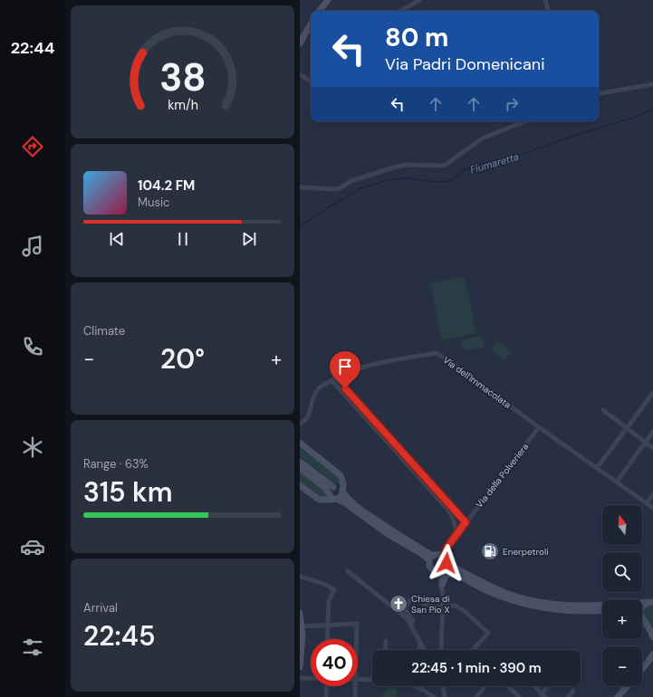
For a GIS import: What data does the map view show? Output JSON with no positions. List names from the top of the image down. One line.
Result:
{"streets":{"street":["Via dell'Immacolata","Via della Polveriera"]},"crossings":[["Via dell'Immacolata","Via della Polveriera"]],"water":["Fiumaretta"],"places":{"fuel station":["Enerpetroli"],"church":["Chiesa di San Pio X"]},"north":"top","page":{"tabs":"22:44","turn":["80 m","Via Padri Domenicani"],"song":["104.2 FM","Music"],"tile":["Climate",["Range · 63%","315 km"],["Arrival","22:45"]],"heat":["−","20°","+"],"map_buttons":["+","−"],"limit":"40","trip":"22:45 · 1 min · 390 m","gauge":["38","km/h"]}}
